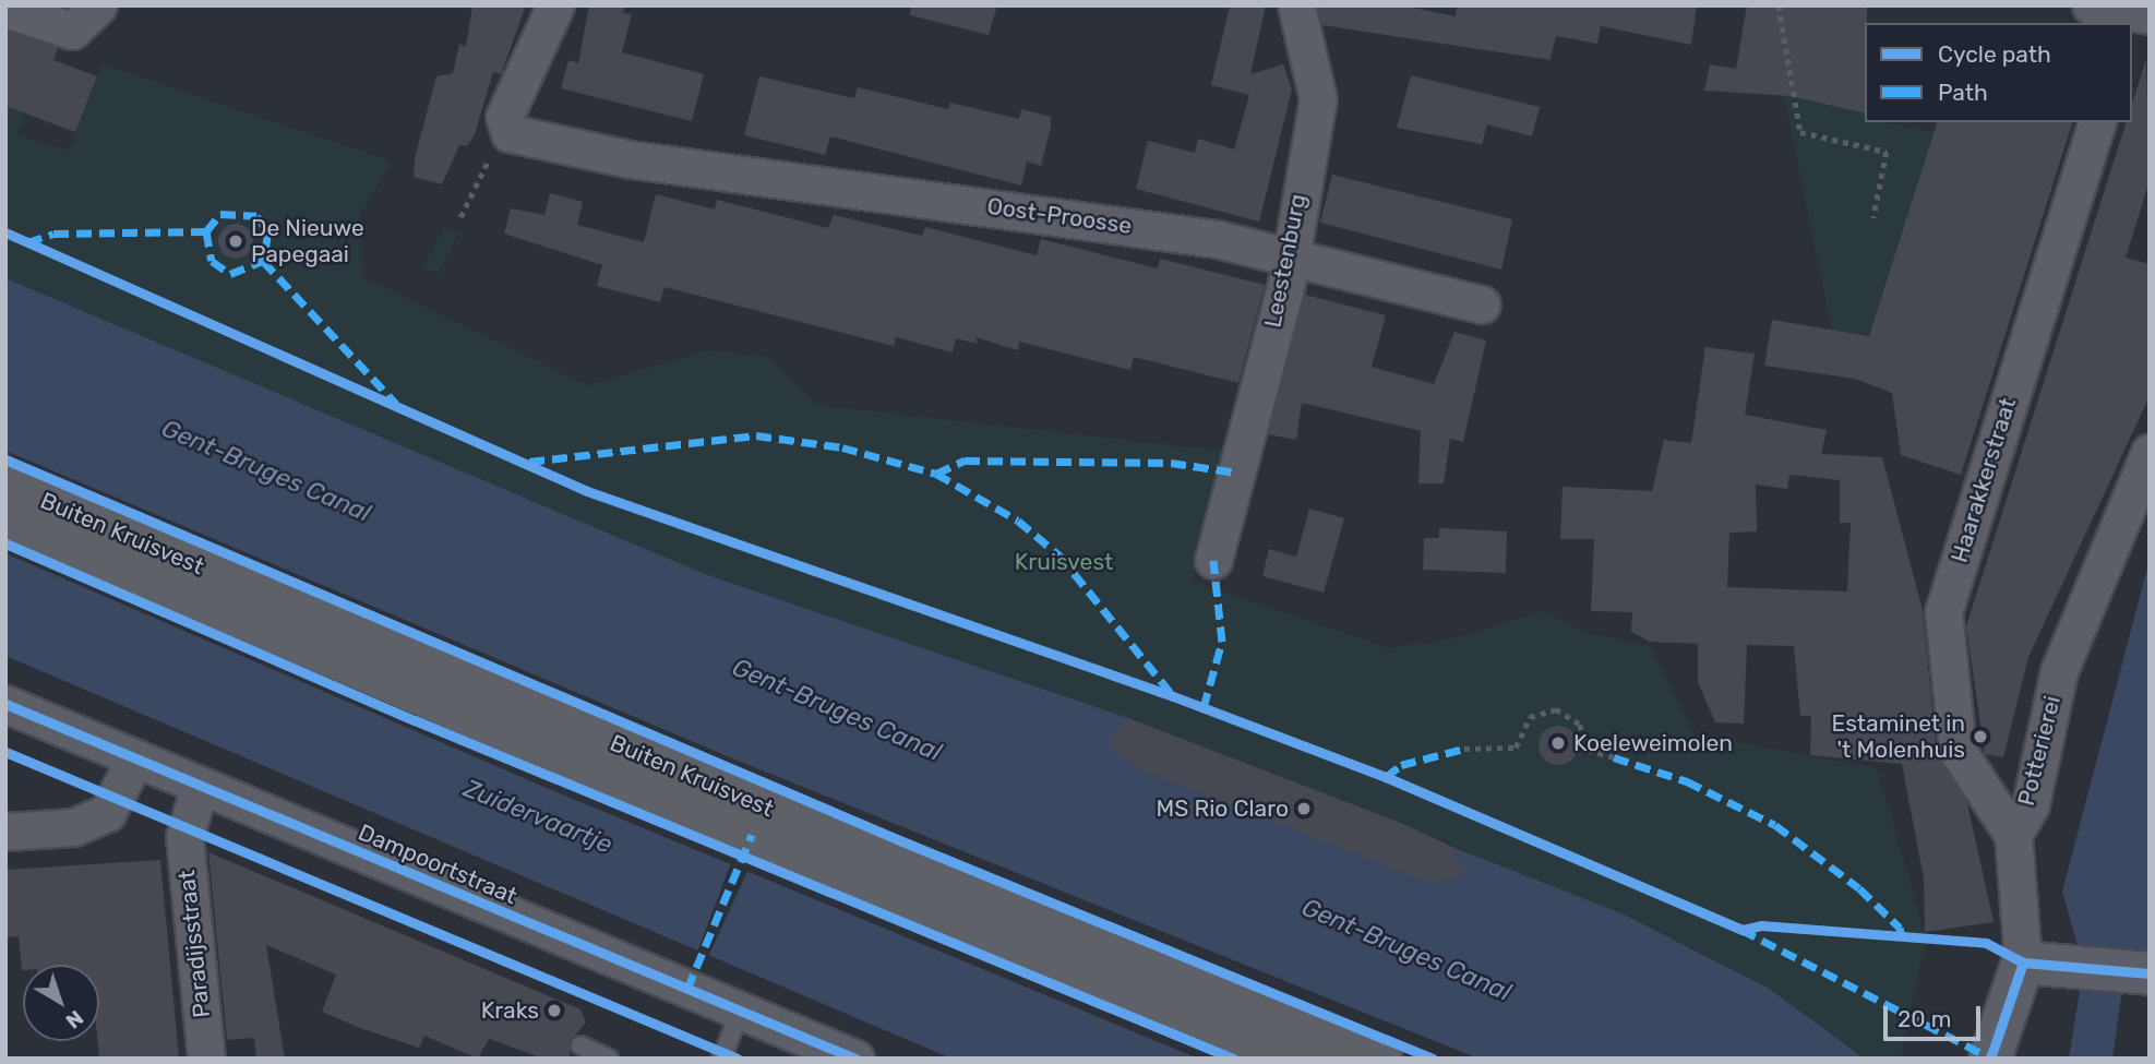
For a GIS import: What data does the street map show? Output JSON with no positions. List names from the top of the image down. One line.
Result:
{"streets":{"main road":["Buiten Kruisvest"],"street":["Oost-Proosse","Leestenburg","Haarakkerstraat","Potterierei","Dampoortstraat","Paradijsstraat"]},"crossings":[["Oost-Proosse","Leestenburg"],["Haarakkerstraat","Potterierei"],["Dampoortstraat","Paradijsstraat"]],"water":["Gent-Bruges Canal","Zuidervaartje"],"parks":["Kruisvest"],"places":["De Nieuwe Papegaai","Estaminet in 't Molenhuis","Koeleweimolen","MS Rio Claro","Kraks"],"legend":["Cycle path","Path"],"scale_bar":"20 m","north":"bottom right"}
